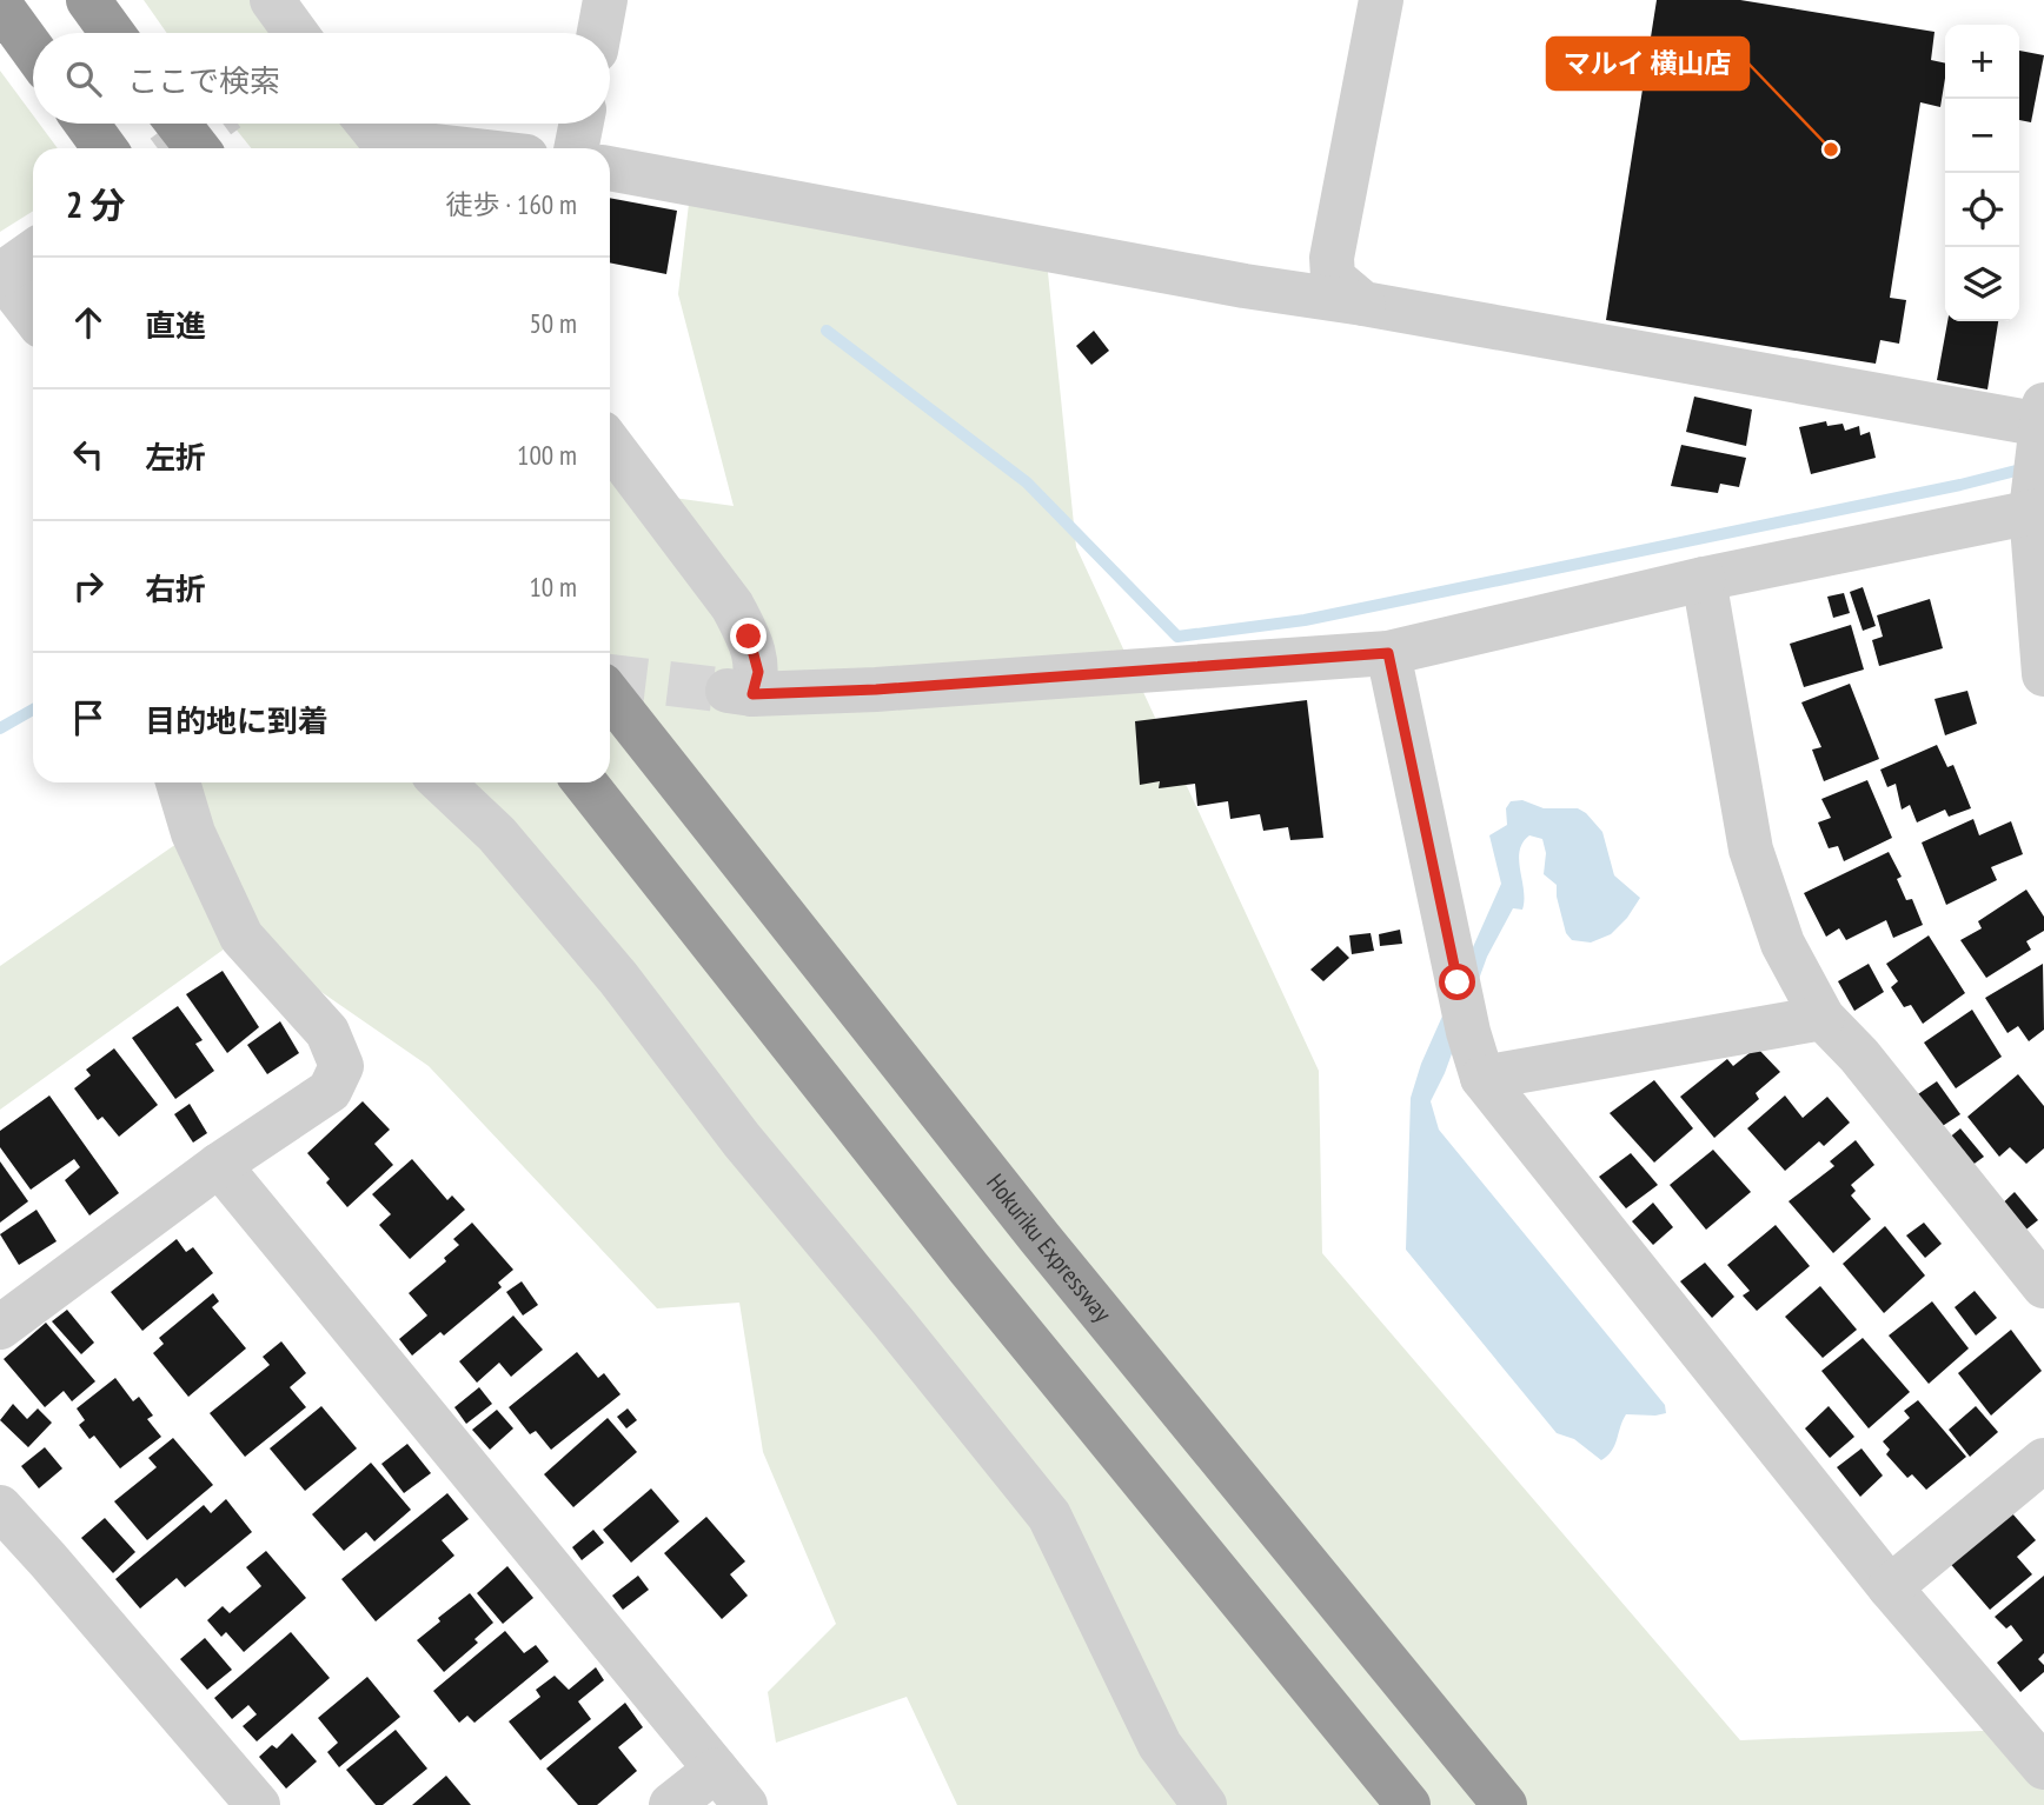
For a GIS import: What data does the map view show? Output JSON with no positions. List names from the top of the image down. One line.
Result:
{"streets":{"highway":["Hokuriku Expressway"]},"places":["マルイ 横山店"],"page":{"map_buttons":["+","−"],"search":"ここで検索","heading":["2 分","徒歩 · 160 m"],"list":[["直進","50 m"],["左折","100 m"],["右折","10 m"],"目的地に到着"]}}
